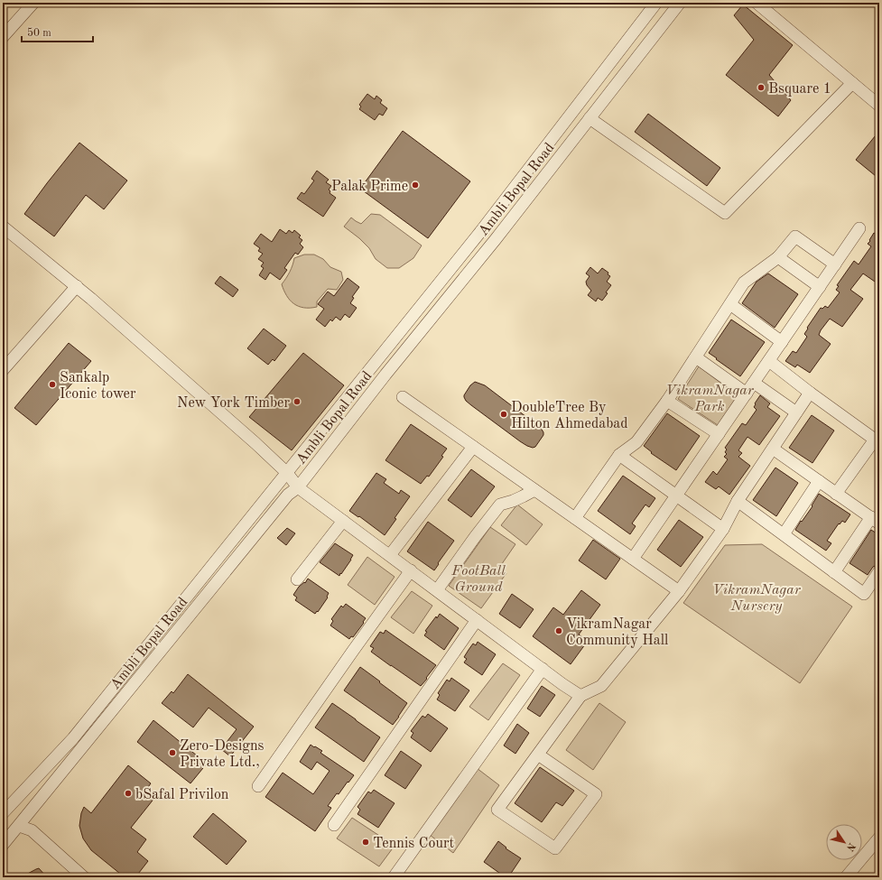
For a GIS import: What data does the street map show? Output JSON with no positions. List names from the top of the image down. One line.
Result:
{"streets":{"street":["Ambli Bopal Road"]},"parks":["VikramNagar Park","FootBall Ground","VikramNagar Nursery"],"places":["Bsquare 1","Palak Prime","Sankalp Iconic tower","New York Timber","DoubleTree By Hilton Ahmedabad","VikramNagar Community Hall","Zero-Designs Private Ltd.,","bSafal Privilon","Tennis Court"],"scale_bar":"50 m","north":"bottom right"}
